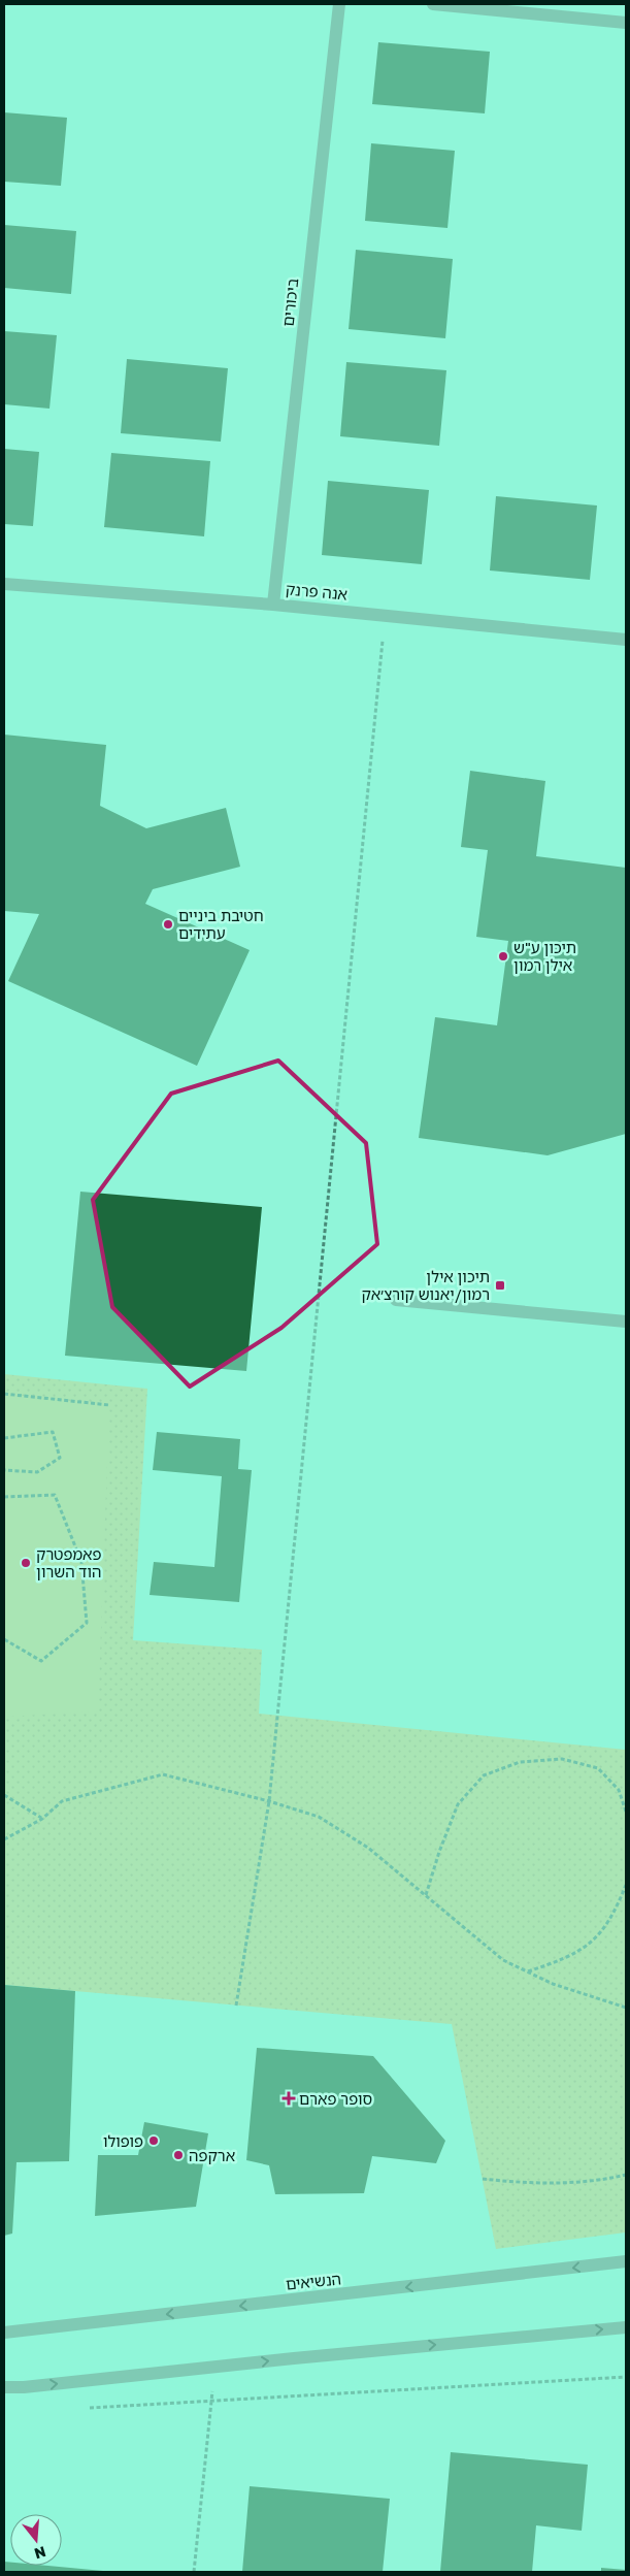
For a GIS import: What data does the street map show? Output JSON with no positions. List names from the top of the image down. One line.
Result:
{"streets":{"street":["ביכורים","אנה פרנק","הנשיאים"]},"crossings":[["ביכורים","אנה פרנק"]],"places":{"other":["חטיבת ביניים עתידים","תיכון ע\"ש אילן רמון","פאמפטרק הוד השרון","פופולו","ארקפה"],"transit":["תיכון אילן רמון/יאנוש קורצ׳אק"],"health":["סופר פארם"]},"north":"bottom"}
